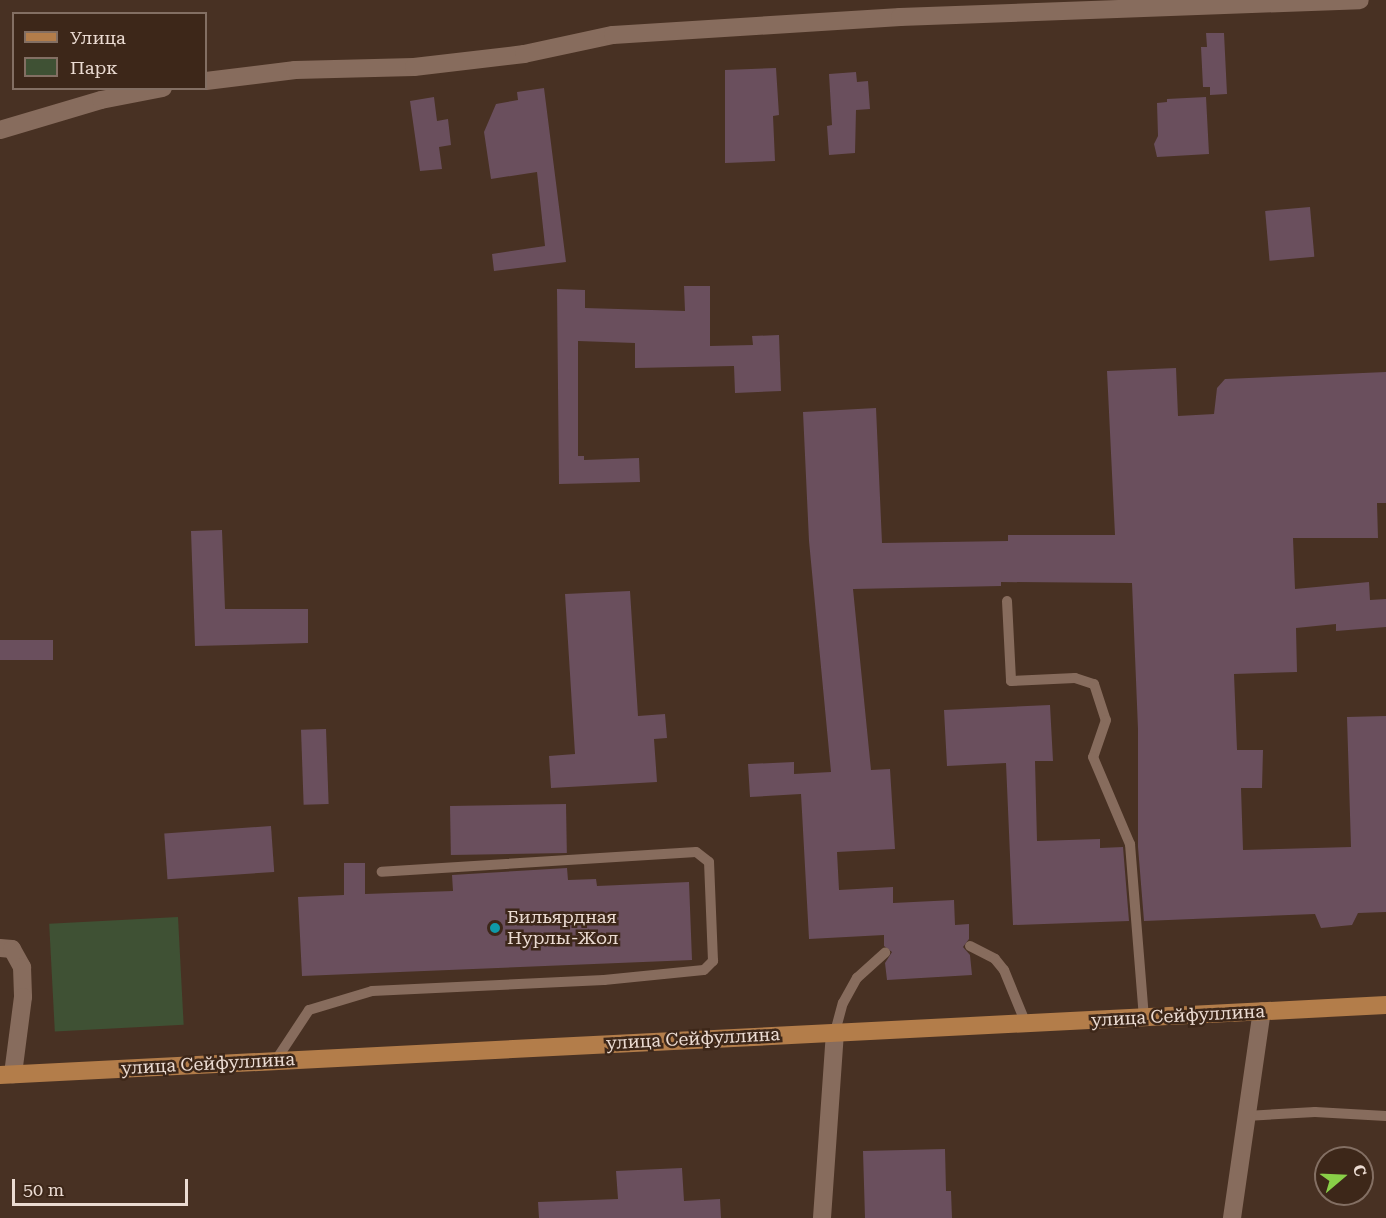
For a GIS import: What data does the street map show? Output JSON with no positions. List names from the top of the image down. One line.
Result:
{"streets":{"main road":["улица Сейфуллина"]},"places":["Бильярдная Нурлы-Жол"],"legend":["Улица","Парк"],"scale_bar":"50 m","north":"right"}
